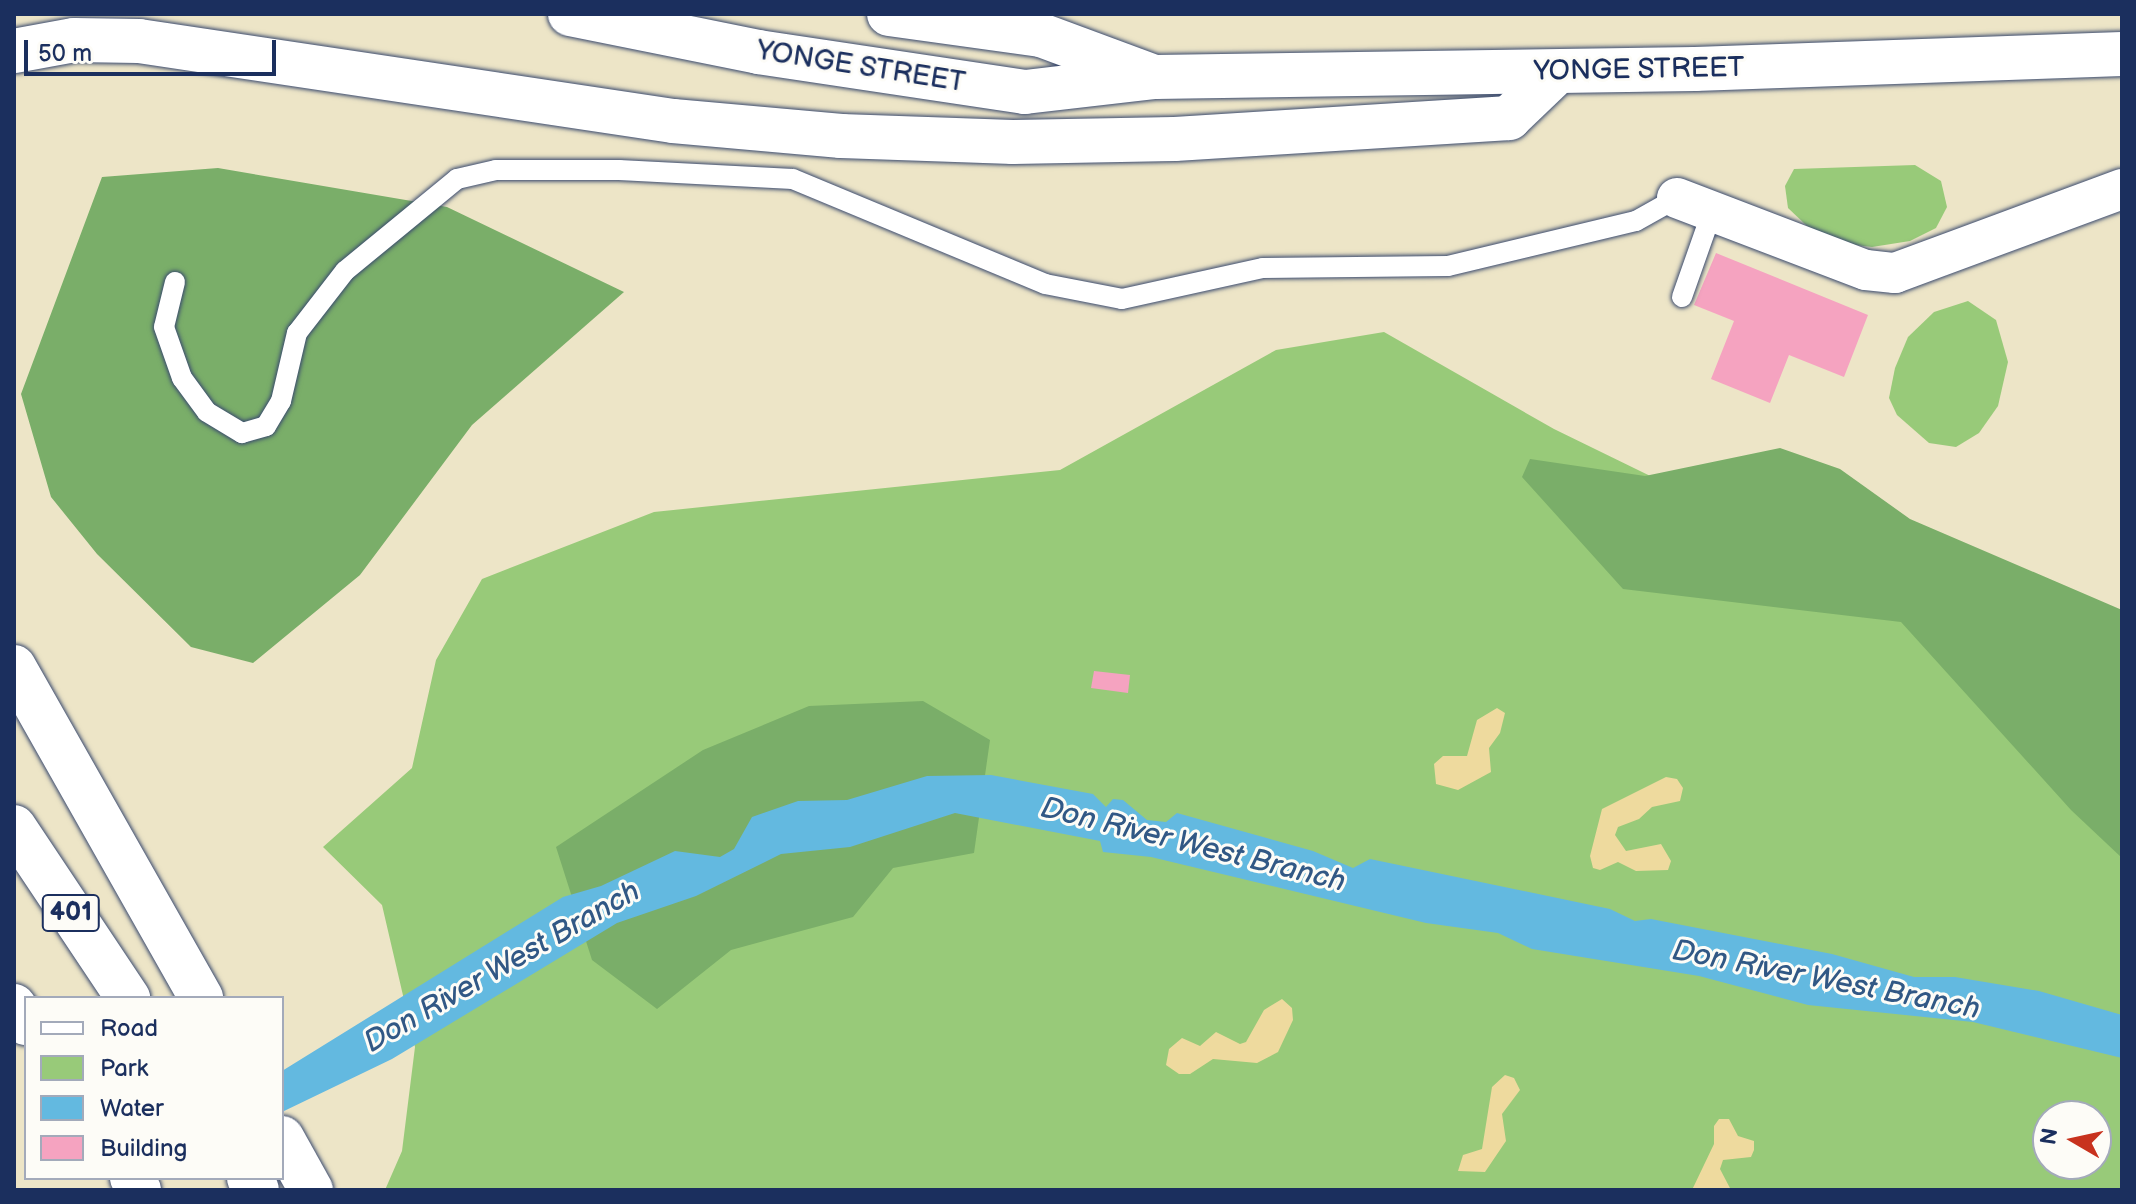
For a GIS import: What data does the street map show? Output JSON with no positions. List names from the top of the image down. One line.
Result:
{"streets":{"main road":["YONGE STREET","401"]},"water":["Don River West Branch"],"legend":["Road","Park","Water","Building"],"scale_bar":"50 m","north":"left"}
